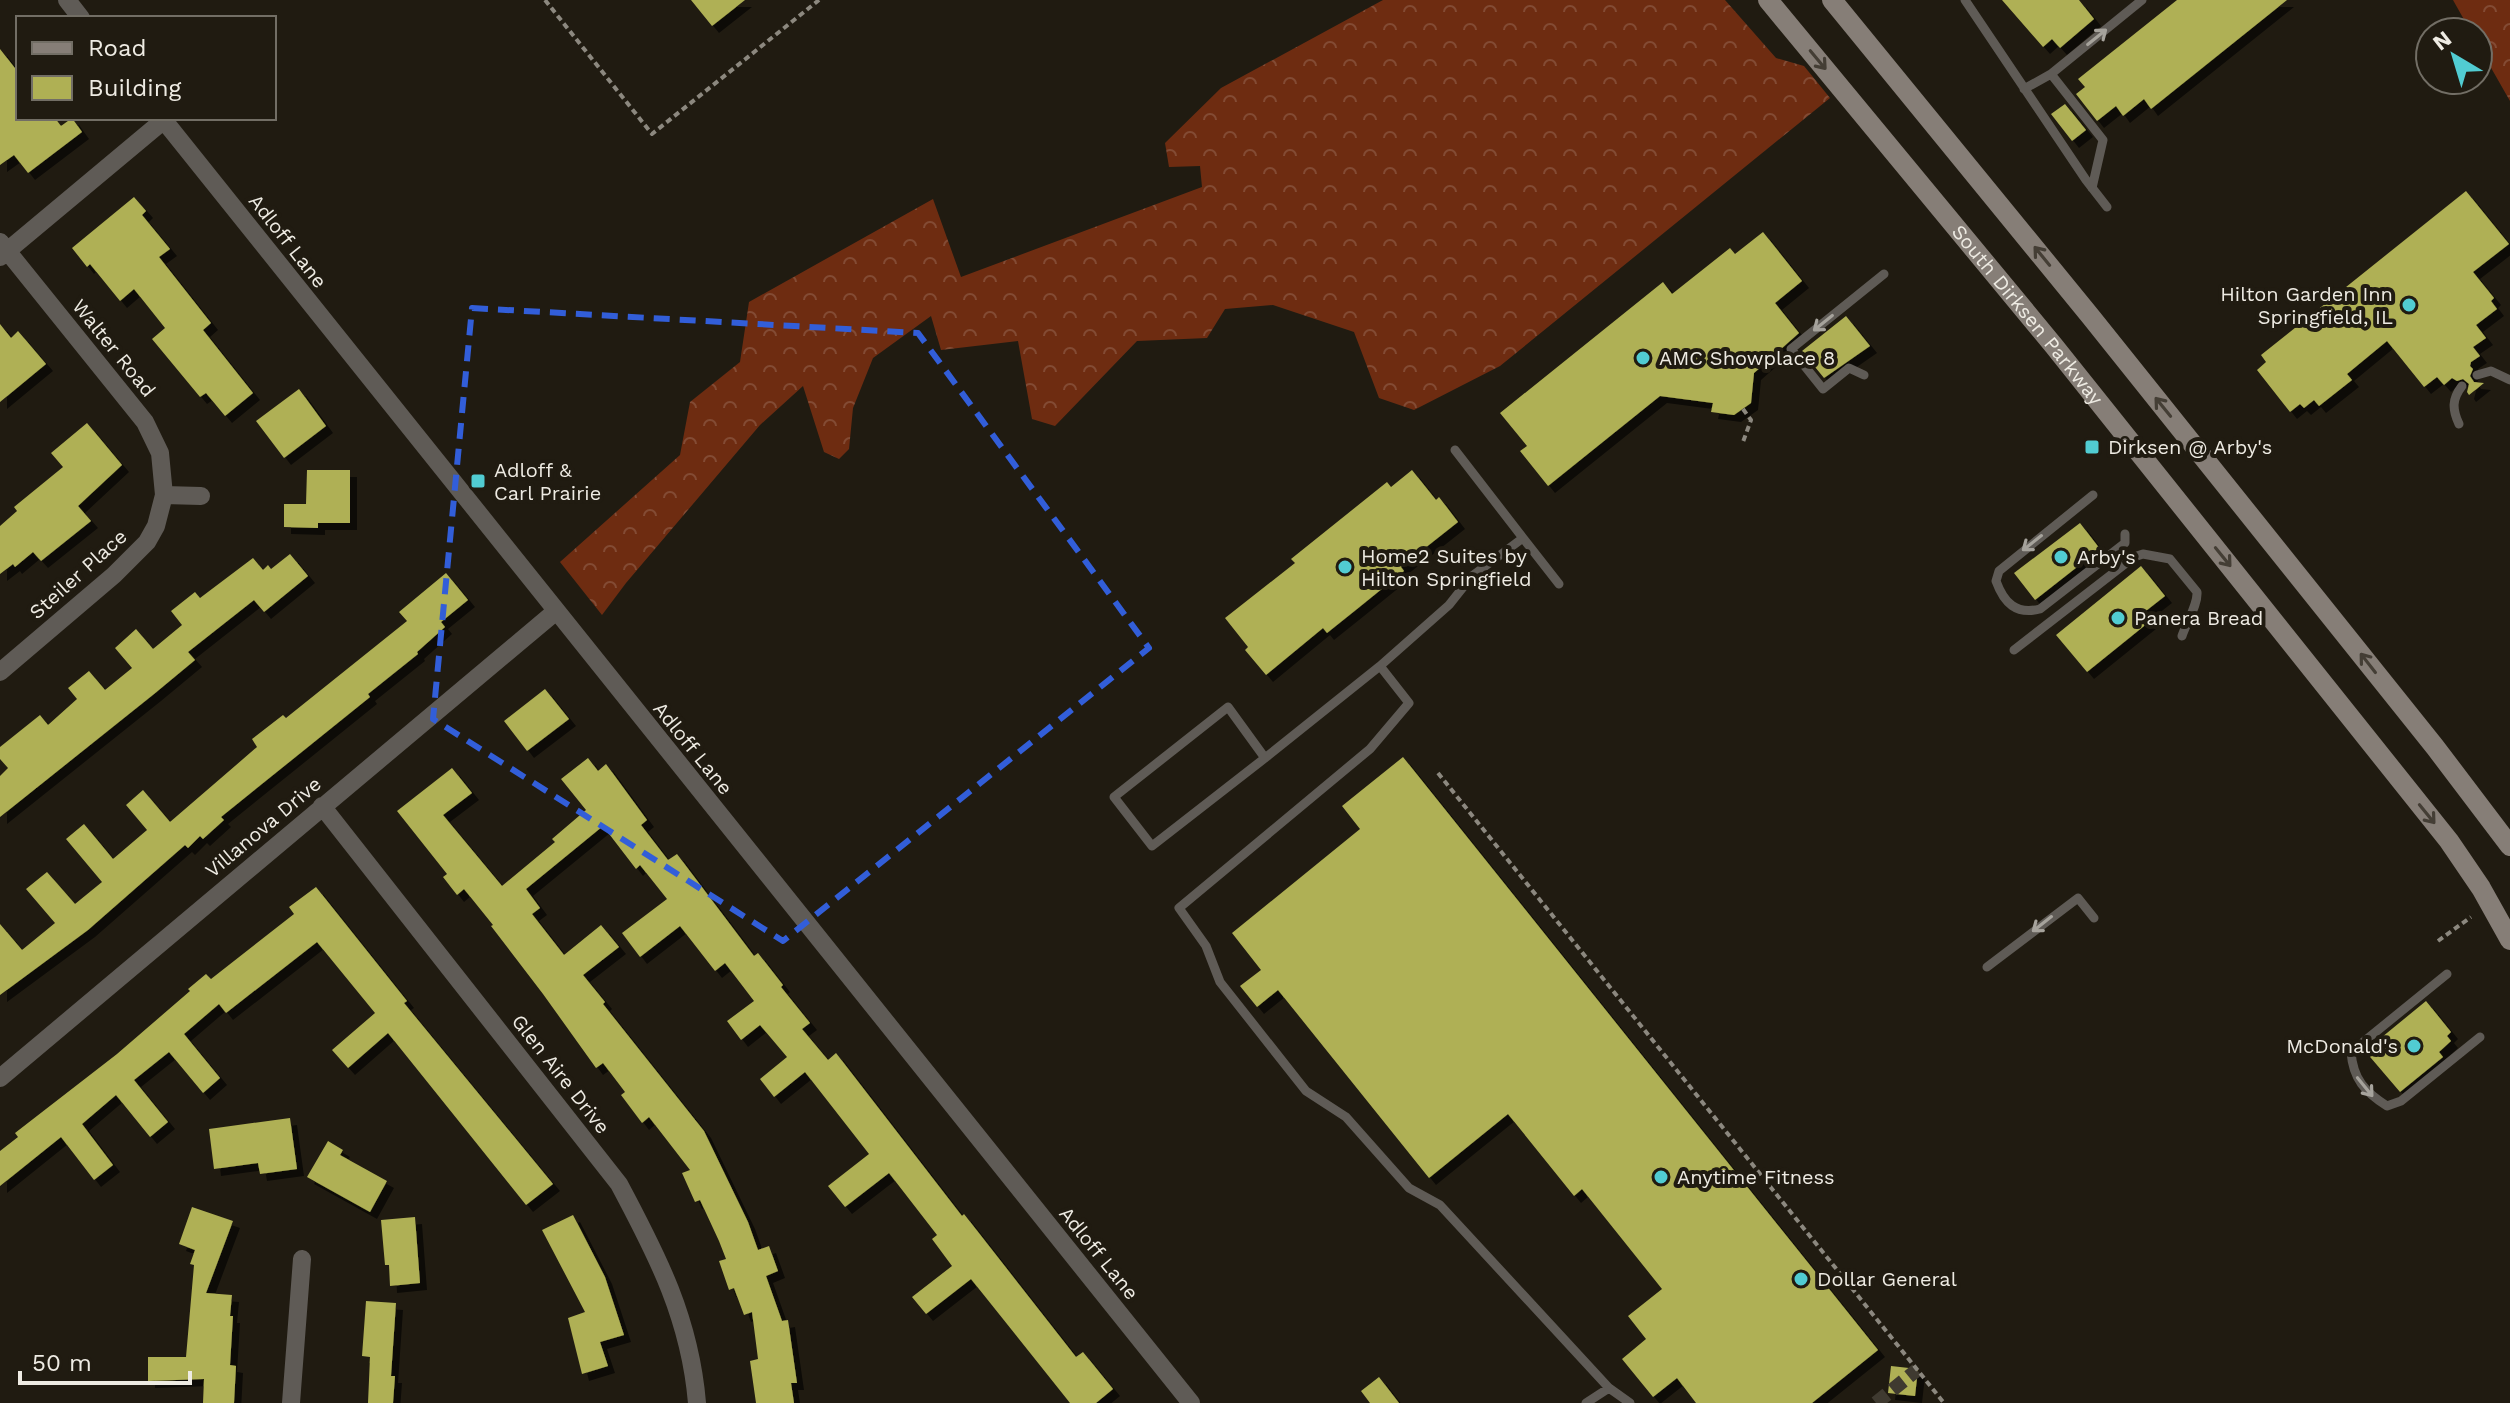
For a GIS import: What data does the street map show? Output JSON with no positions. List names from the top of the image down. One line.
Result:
{"streets":{"main road":["South Dirksen Parkway"],"street":["Adloff Lane","Walter Road","Steiler Place","Villanova Drive","Glen Aire Drive"]},"crossings":[["Adloff Lane","Villanova Drive"],["Walter Road","Steiler Place"],["Villanova Drive","Glen Aire Drive"]],"places":{"other":["Hilton Garden Inn Springfield, IL","AMC Showplace 8","Arby's","Home2 Suites by Hilton Springfield","Panera Bread","McDonald's","Anytime Fitness","Dollar General"],"transit":["Dirksen @ Arby's","Adloff & Carl Prairie"]},"legend":["Road","Building"],"scale_bar":"50 m","north":"top left"}
